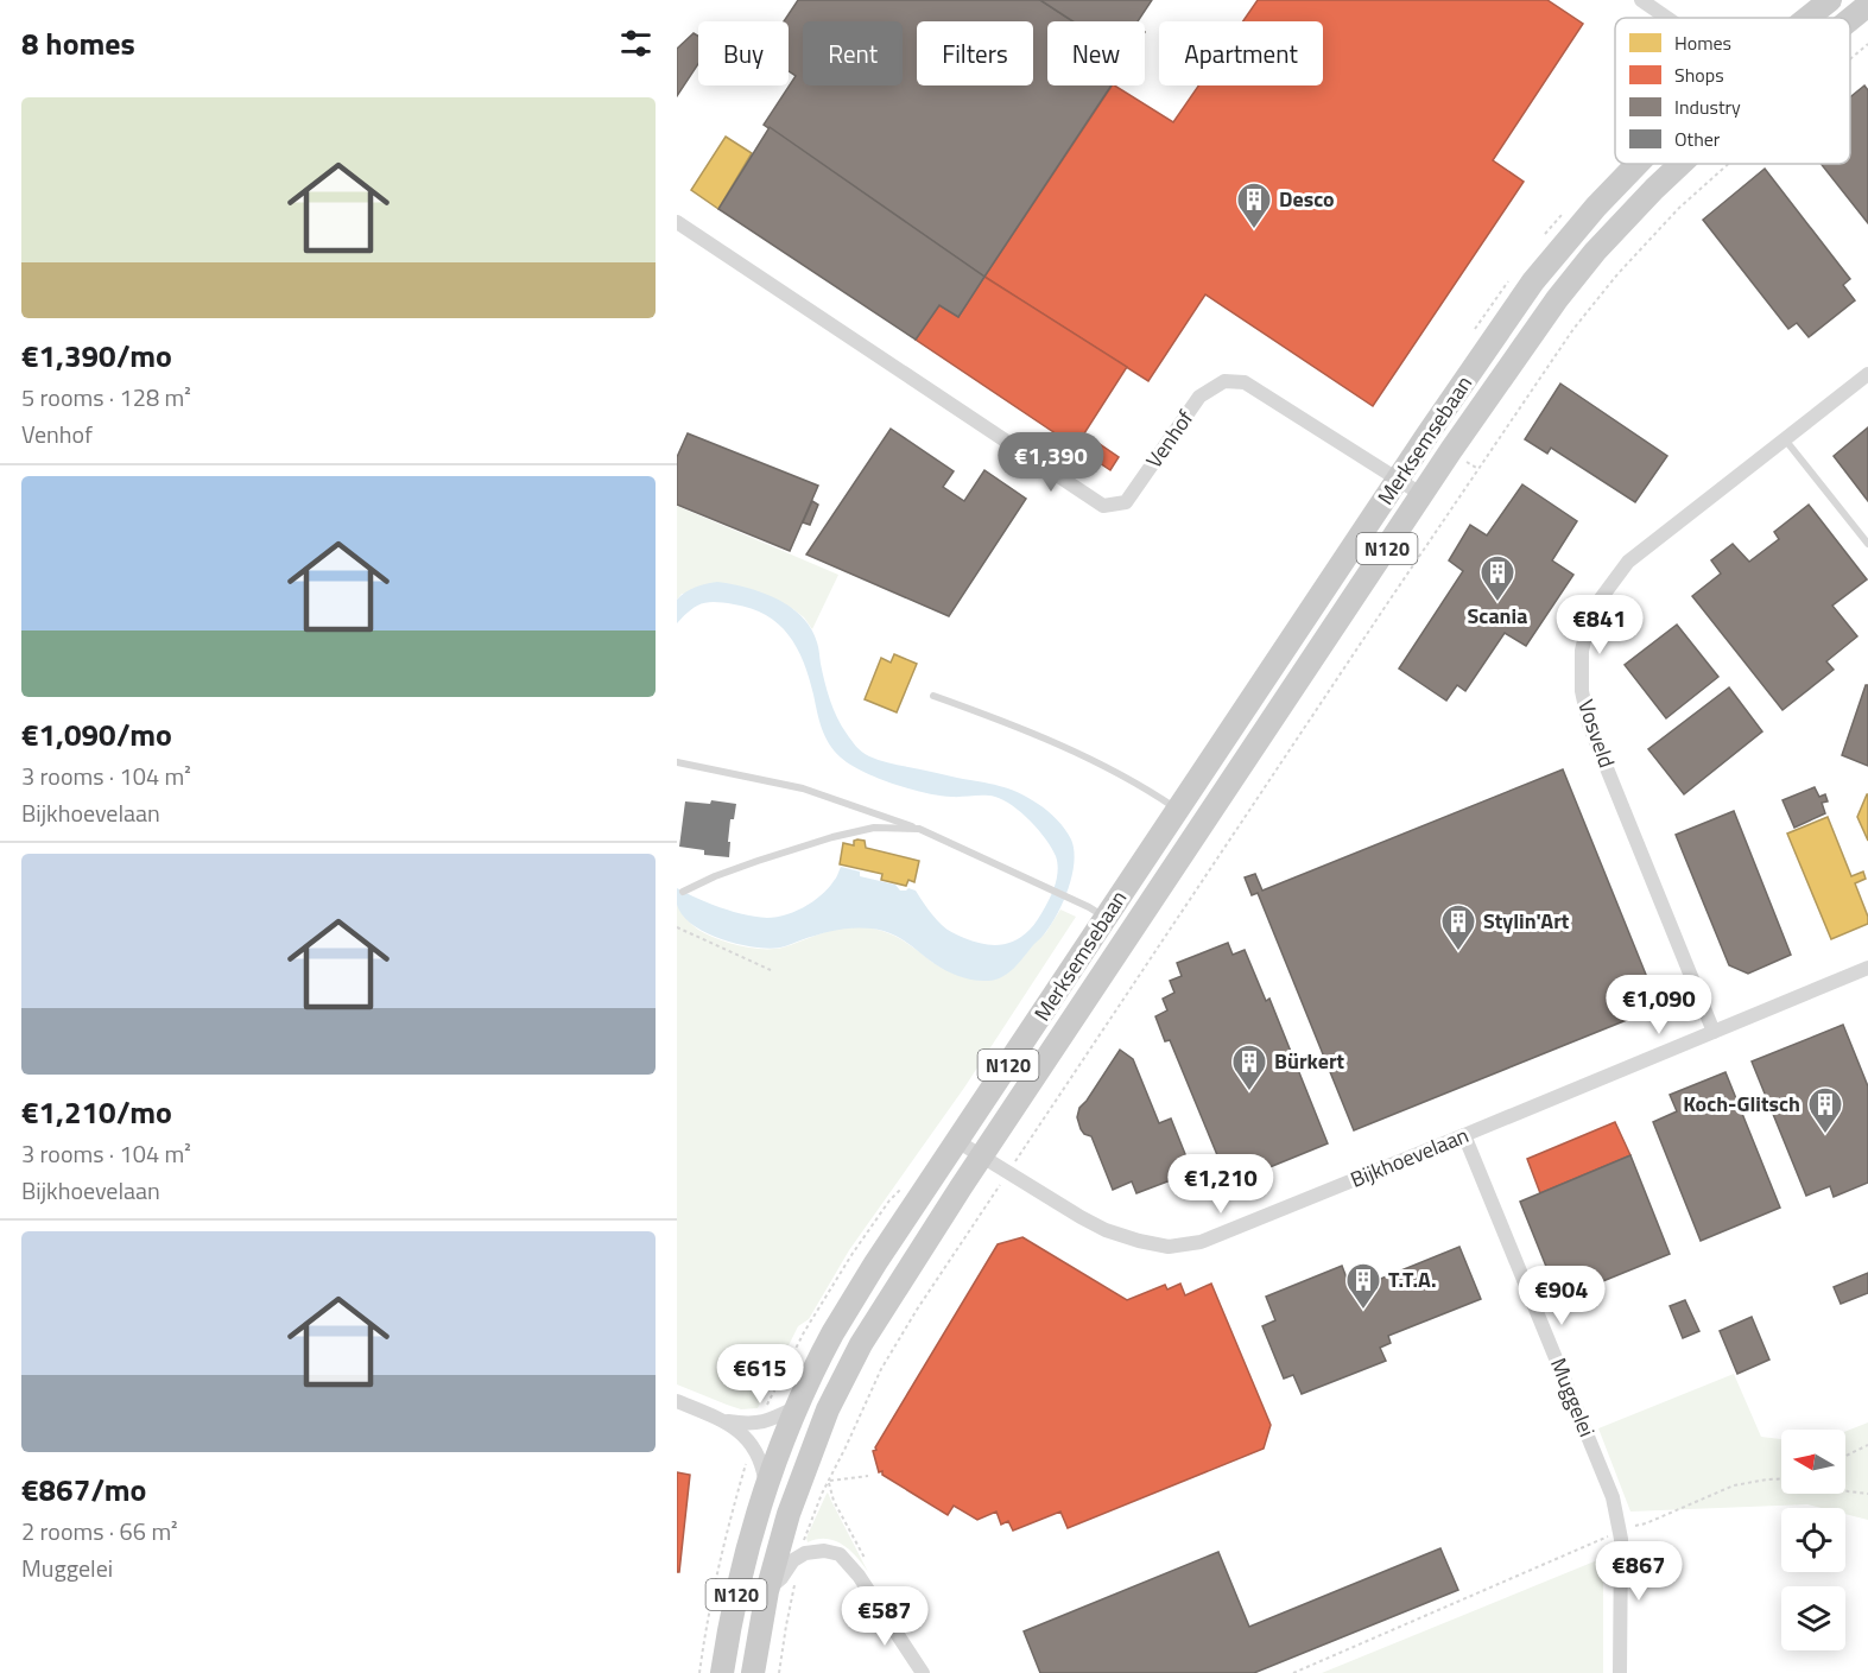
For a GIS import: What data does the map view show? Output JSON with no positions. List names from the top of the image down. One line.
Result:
{"streets":{"main road":["Merksemsebaan","N120"],"street":["Venhof","Vosveld","Bijkhoevelaan","Muggelei"]},"crossings":[["Venhof","Merksemsebaan"],["Merksemsebaan","Bijkhoevelaan"],["Vosveld","Bijkhoevelaan"],["Bijkhoevelaan","Muggelei"]],"places":{"building":["Desco","Scania","Stylin'Art","Bürkert","Koch-Glitsch","T.T.A."]},"legend":["Homes","Shops","Industry","Other"],"north":"left","page":{"heading":"8 homes","chip":["Buy","Rent","Filters","New","Apartment"],"list":[{"name":"€1,390/mo","note":"5 rooms · 128 m² · Venhof"},{"name":"€1,090/mo","note":"3 rooms · 104 m² · Bijkhoevelaan"},{"name":"€1,210/mo","note":"3 rooms · 104 m² · Bijkhoevelaan"},{"name":"€867/mo","note":"2 rooms · 66 m² · Muggelei"}],"price":["€1,390","€841","€1,090","€1,210","€904","€615","€867","€587"]}}
